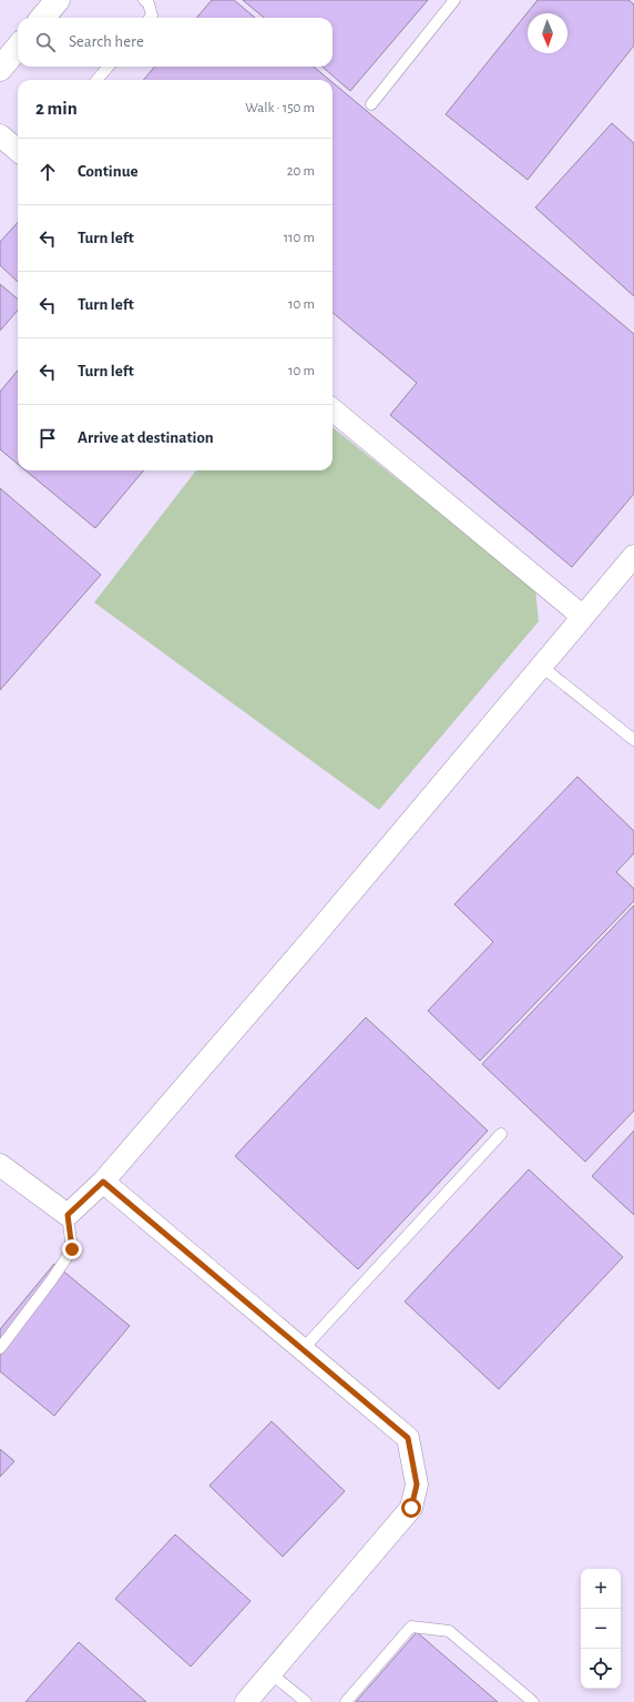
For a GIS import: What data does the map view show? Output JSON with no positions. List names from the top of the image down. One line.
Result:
{"north":"bottom","page":{"search":"Search here","heading":["2 min","Walk · 150 m"],"list":[["Continue","20 m"],["Turn left","110 m"],["Turn left","10 m"],["Turn left","10 m"],"Arrive at destination"],"map_buttons":["+","−"]}}
